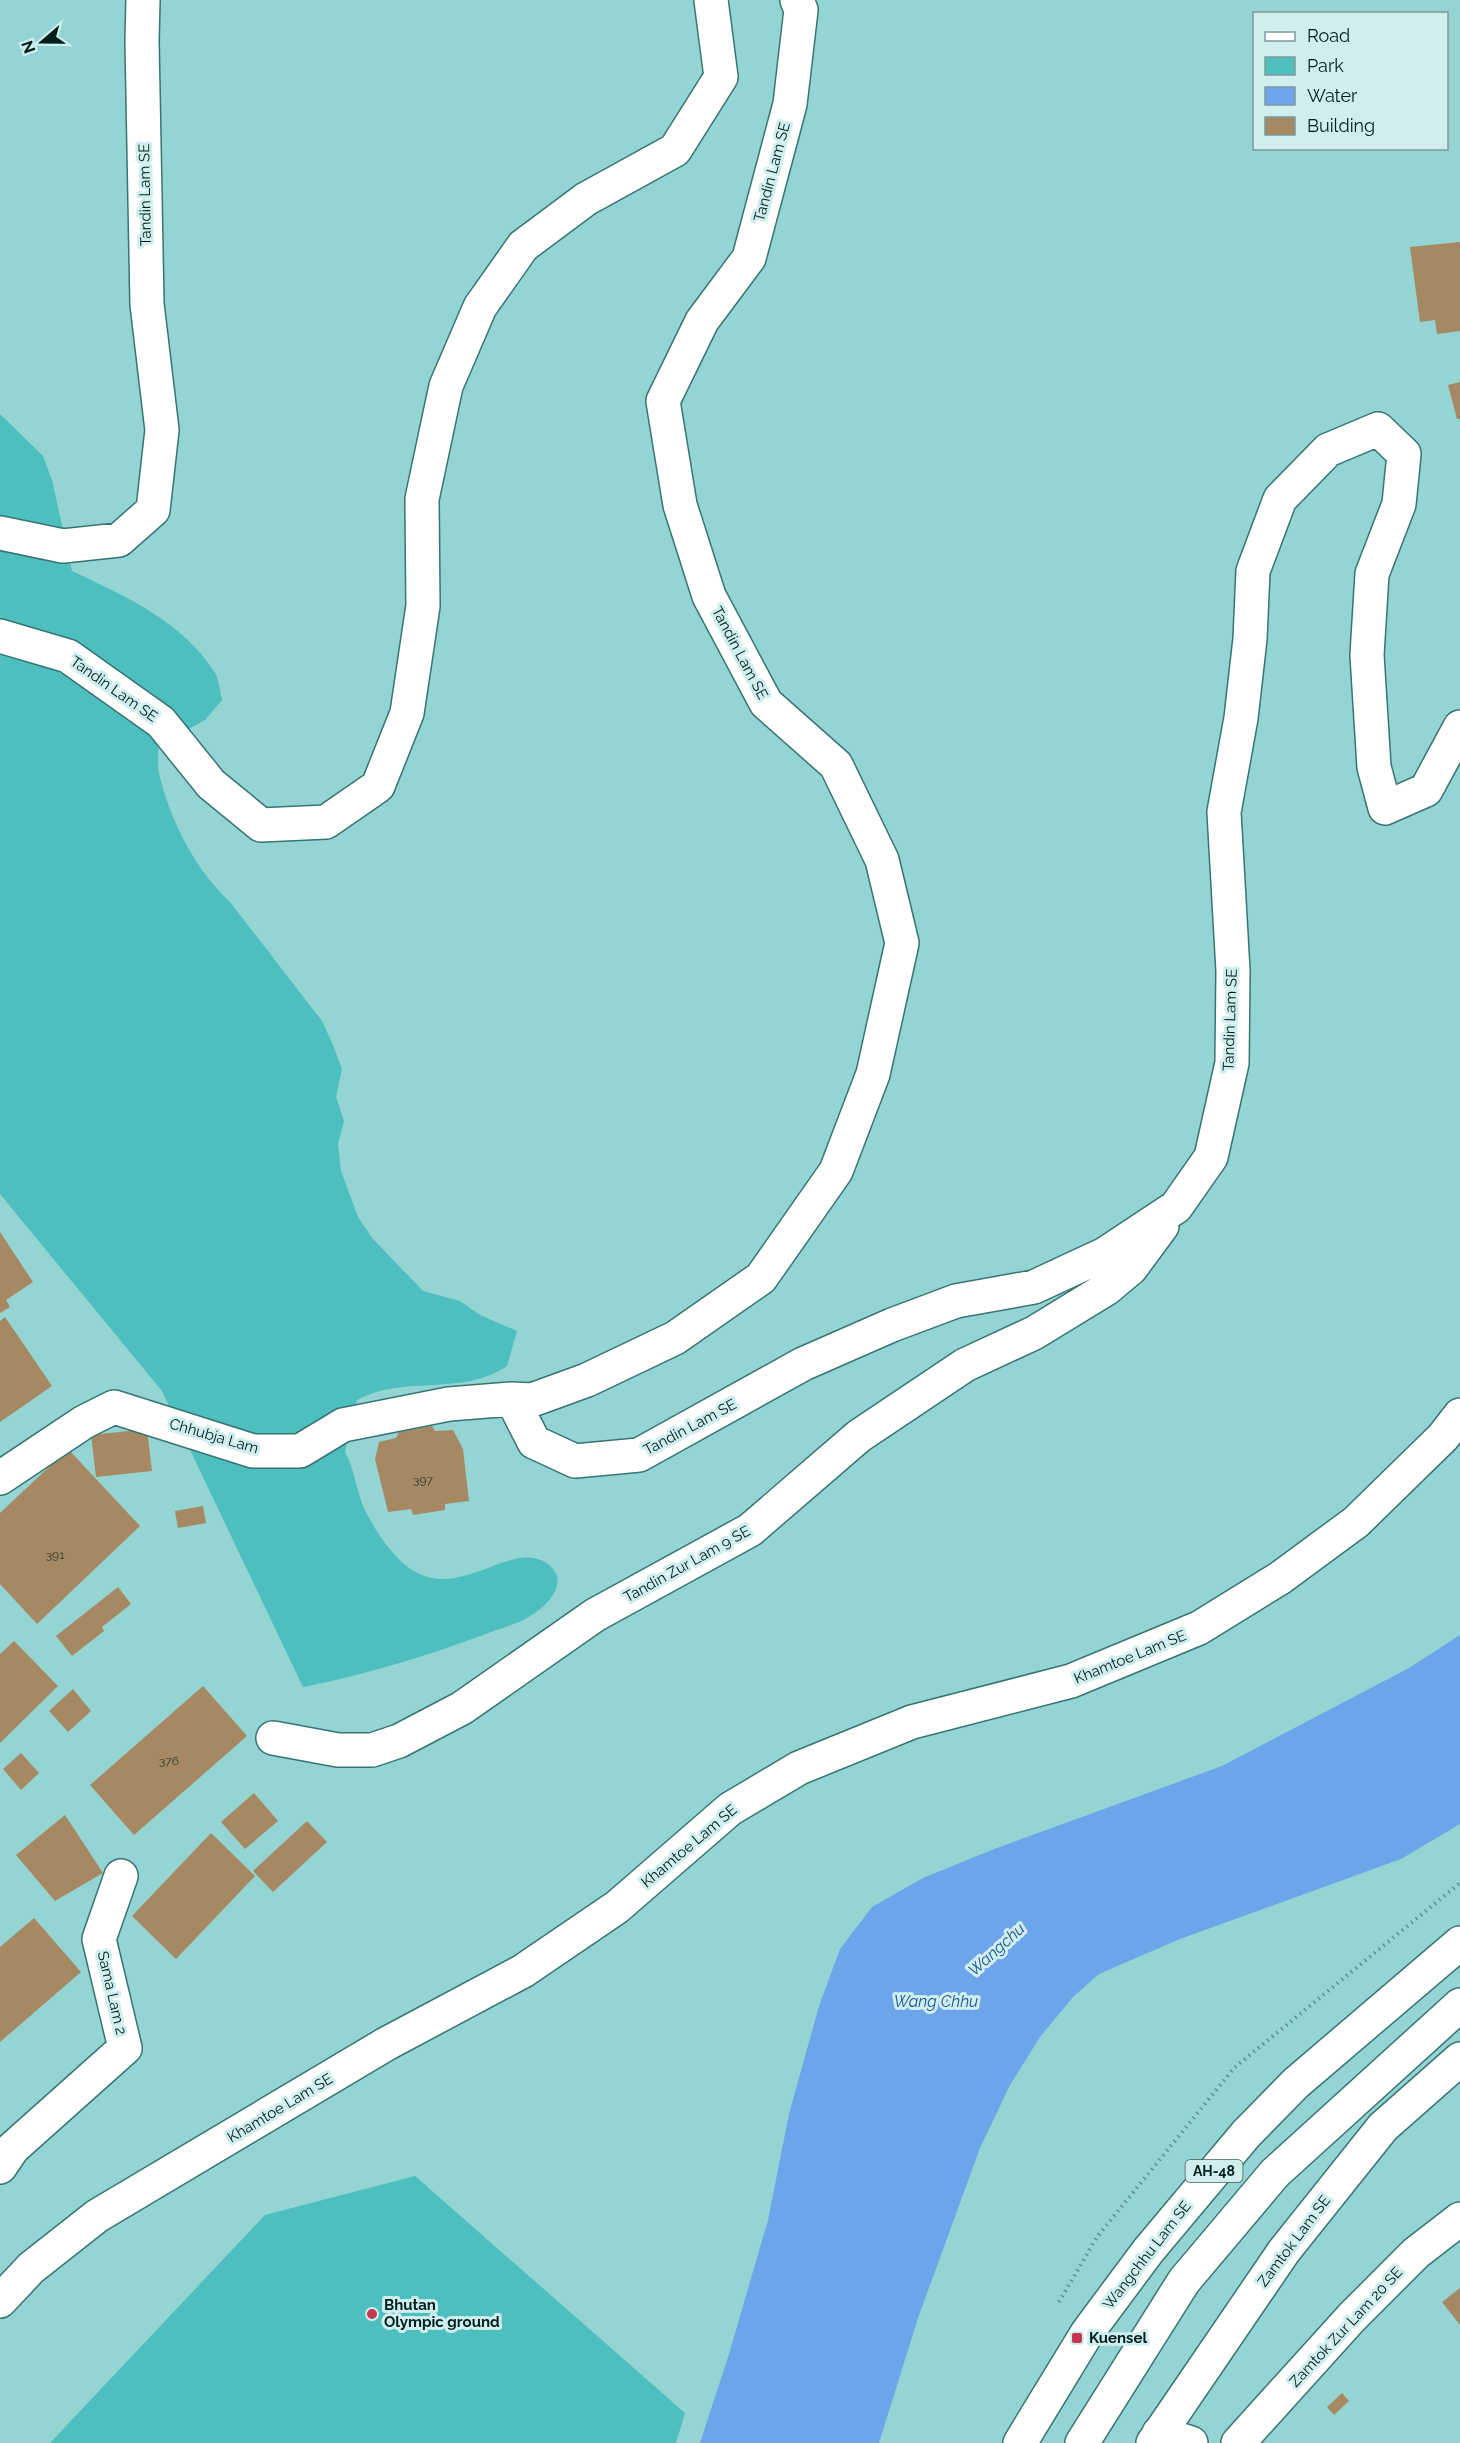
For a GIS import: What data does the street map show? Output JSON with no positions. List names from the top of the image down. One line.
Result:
{"streets":{"main road":["Tandin Lam SE","Chhubja Lam","Tandin Zur Lam 9 SE","Khamtoe Lam SE","Sama Lam 2","AH-48","Zamtok Lam SE","Wangchhu Lam SE","Zamtok Zur Lam 20 SE"]},"crossings":[["Tandin Lam SE","Chhubja Lam"],["Tandin Lam SE","Tandin Zur Lam 9 SE"]],"water":["Wangchu","Wang Chhu"],"places":{"other":["Bhutan Olympic ground"],"transit":["Kuensel"]},"house_numbers":["397","391","376"],"legend":["Road","Park","Water","Building"],"north":"left"}
